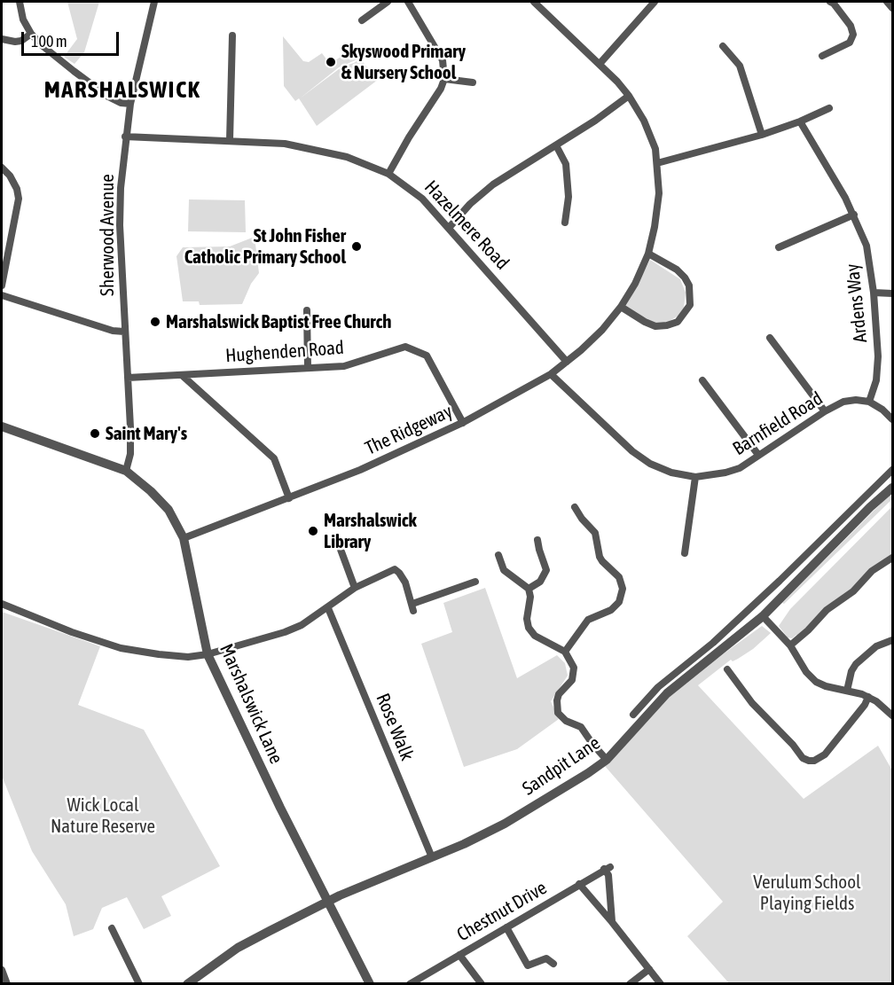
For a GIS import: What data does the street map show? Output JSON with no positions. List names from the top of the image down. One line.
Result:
{"streets":{"street":["Hazelmere Road","Sherwood Avenue","Ardens Way","Hughenden Road","Barnfield Road","The Ridgeway","Marshalswick Lane","Rose Walk","Sandpit Lane","Chestnut Drive"]},"crossings":[["Hazelmere Road","Sherwood Avenue"],["Hazelmere Road","The Ridgeway"],["Sherwood Avenue","Hughenden Road"],["Sherwood Avenue","Marshalswick Lane"],["Ardens Way","Barnfield Road"],["Hughenden Road","The Ridgeway"],["Barnfield Road","The Ridgeway"],["The Ridgeway","Marshalswick Lane"],["Marshalswick Lane","Sandpit Lane"],["Rose Walk","Sandpit Lane"]],"districts":["MARSHALSWICK"],"parks":["Wick Local Nature Reserve","Verulum School Playing Fields"],"places":["Skyswood Primary & Nursery School","St John Fisher Catholic Primary School","Marshalswick Baptist Free Church","Saint Mary's","Marshalswick Library"],"scale_bar":"100 m"}
